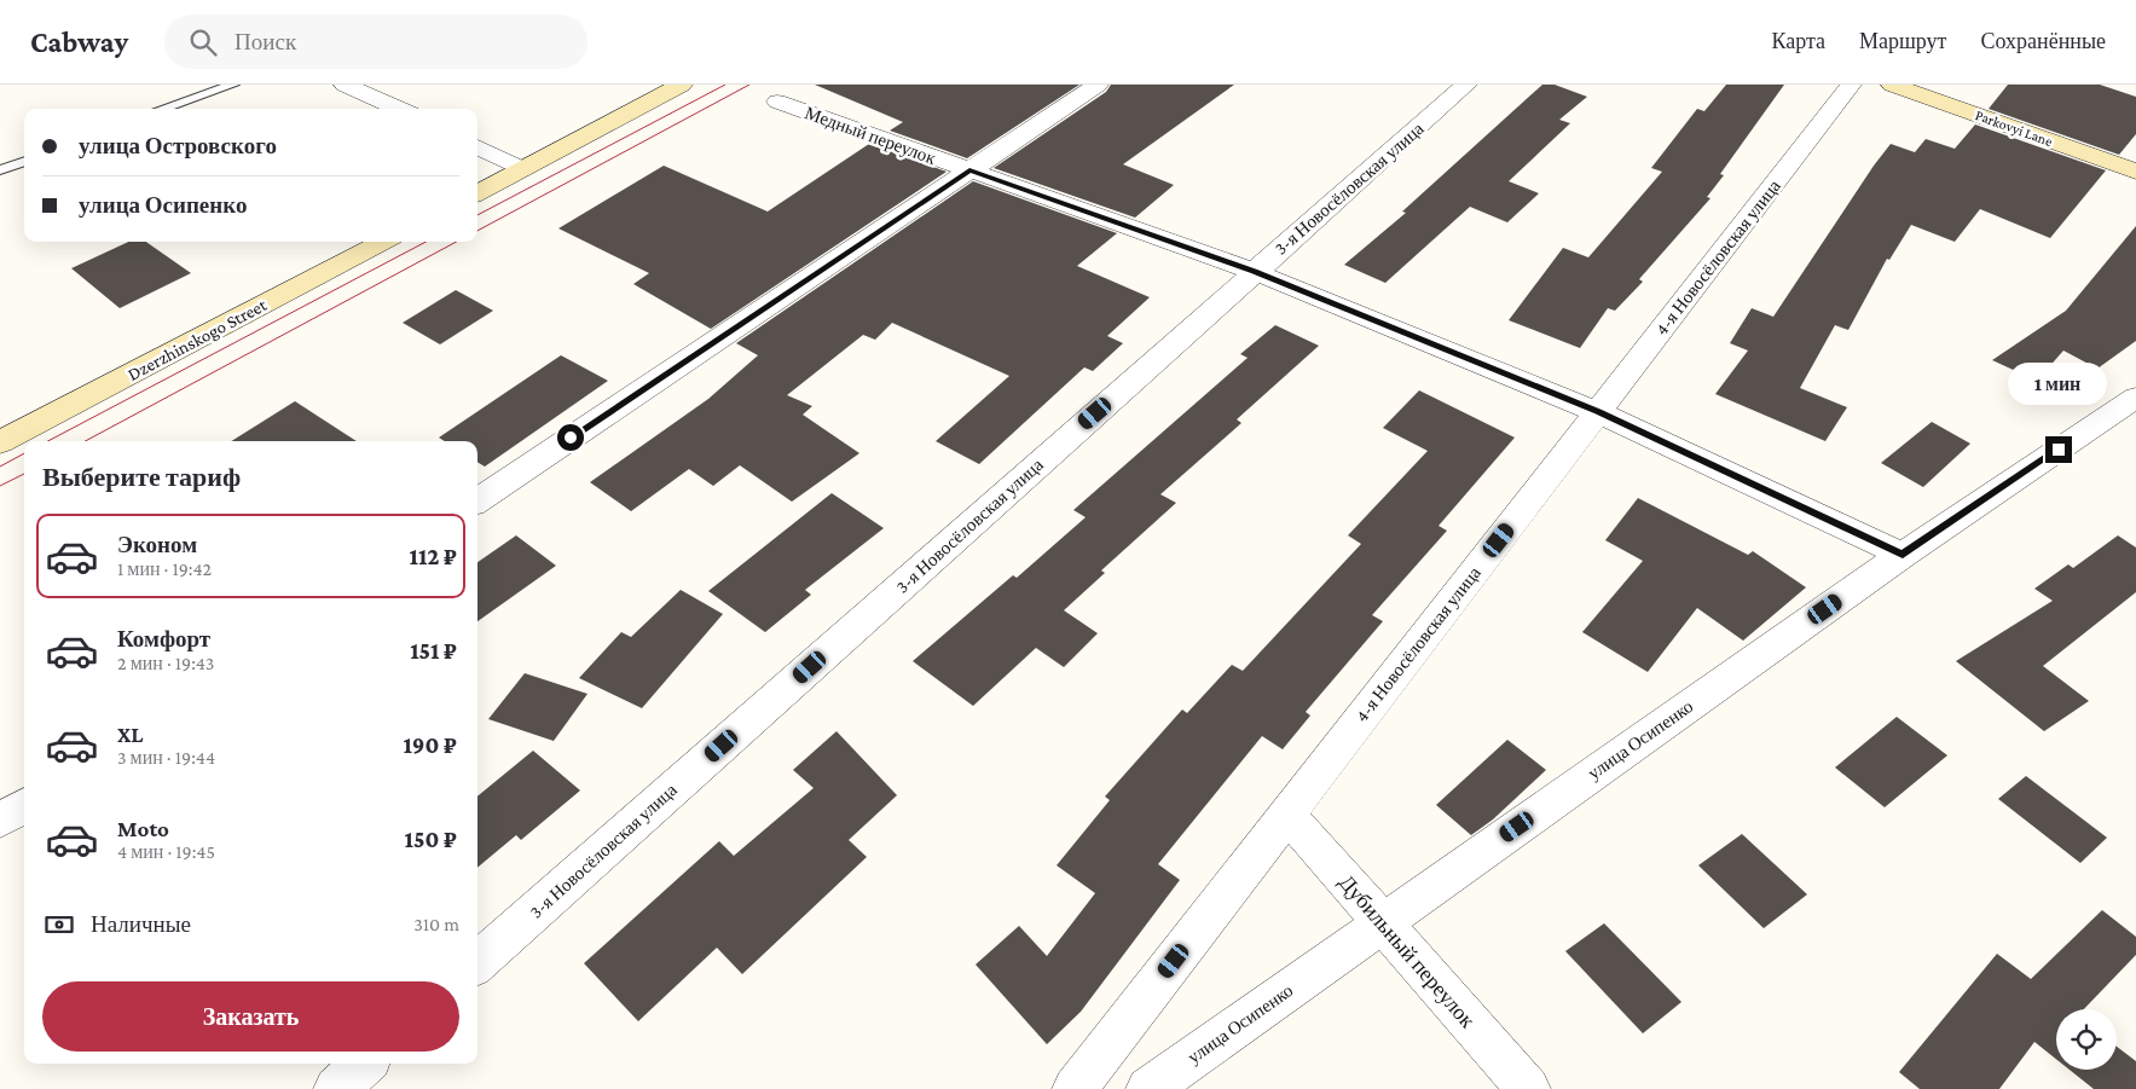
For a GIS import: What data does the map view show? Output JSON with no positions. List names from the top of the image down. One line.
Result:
{"streets":{"main road":["Parkovyi Lane","Dzerzhinskogo Street"],"street":["Медный переулок","3-я Новосёловская улица","4-я Новосёловская улица","улица Осипенко","Дубильный переулок"]},"crossings":[["Медный переулок","3-я Новосёловская улица"],["Медный переулок","4-я Новосёловская улица"],["Медный переулок","улица Осипенко"],["4-я Новосёловская улица","Дубильный переулок"],["улица Осипенко","Дубильный переулок"]],"page":{"header":"Cabway","search":"Поиск","nav":["Карта","Маршрут","Сохранённые"],"banner":["улица Островского","улица Осипенко"],"bubble":"1 мин","heading":"Выберите тариф","list":[{"name":"Эконом","note":"1 мин · 19:42","value":"112 ₽"},{"name":"Комфорт","note":"2 мин · 19:43","value":"151 ₽"},{"name":"XL","note":"3 мин · 19:44","value":"190 ₽"},{"name":"Moto","note":"4 мин · 19:45","value":"150 ₽"}],"pay":["Наличные","310 m"],"buttons":"Заказать"}}
